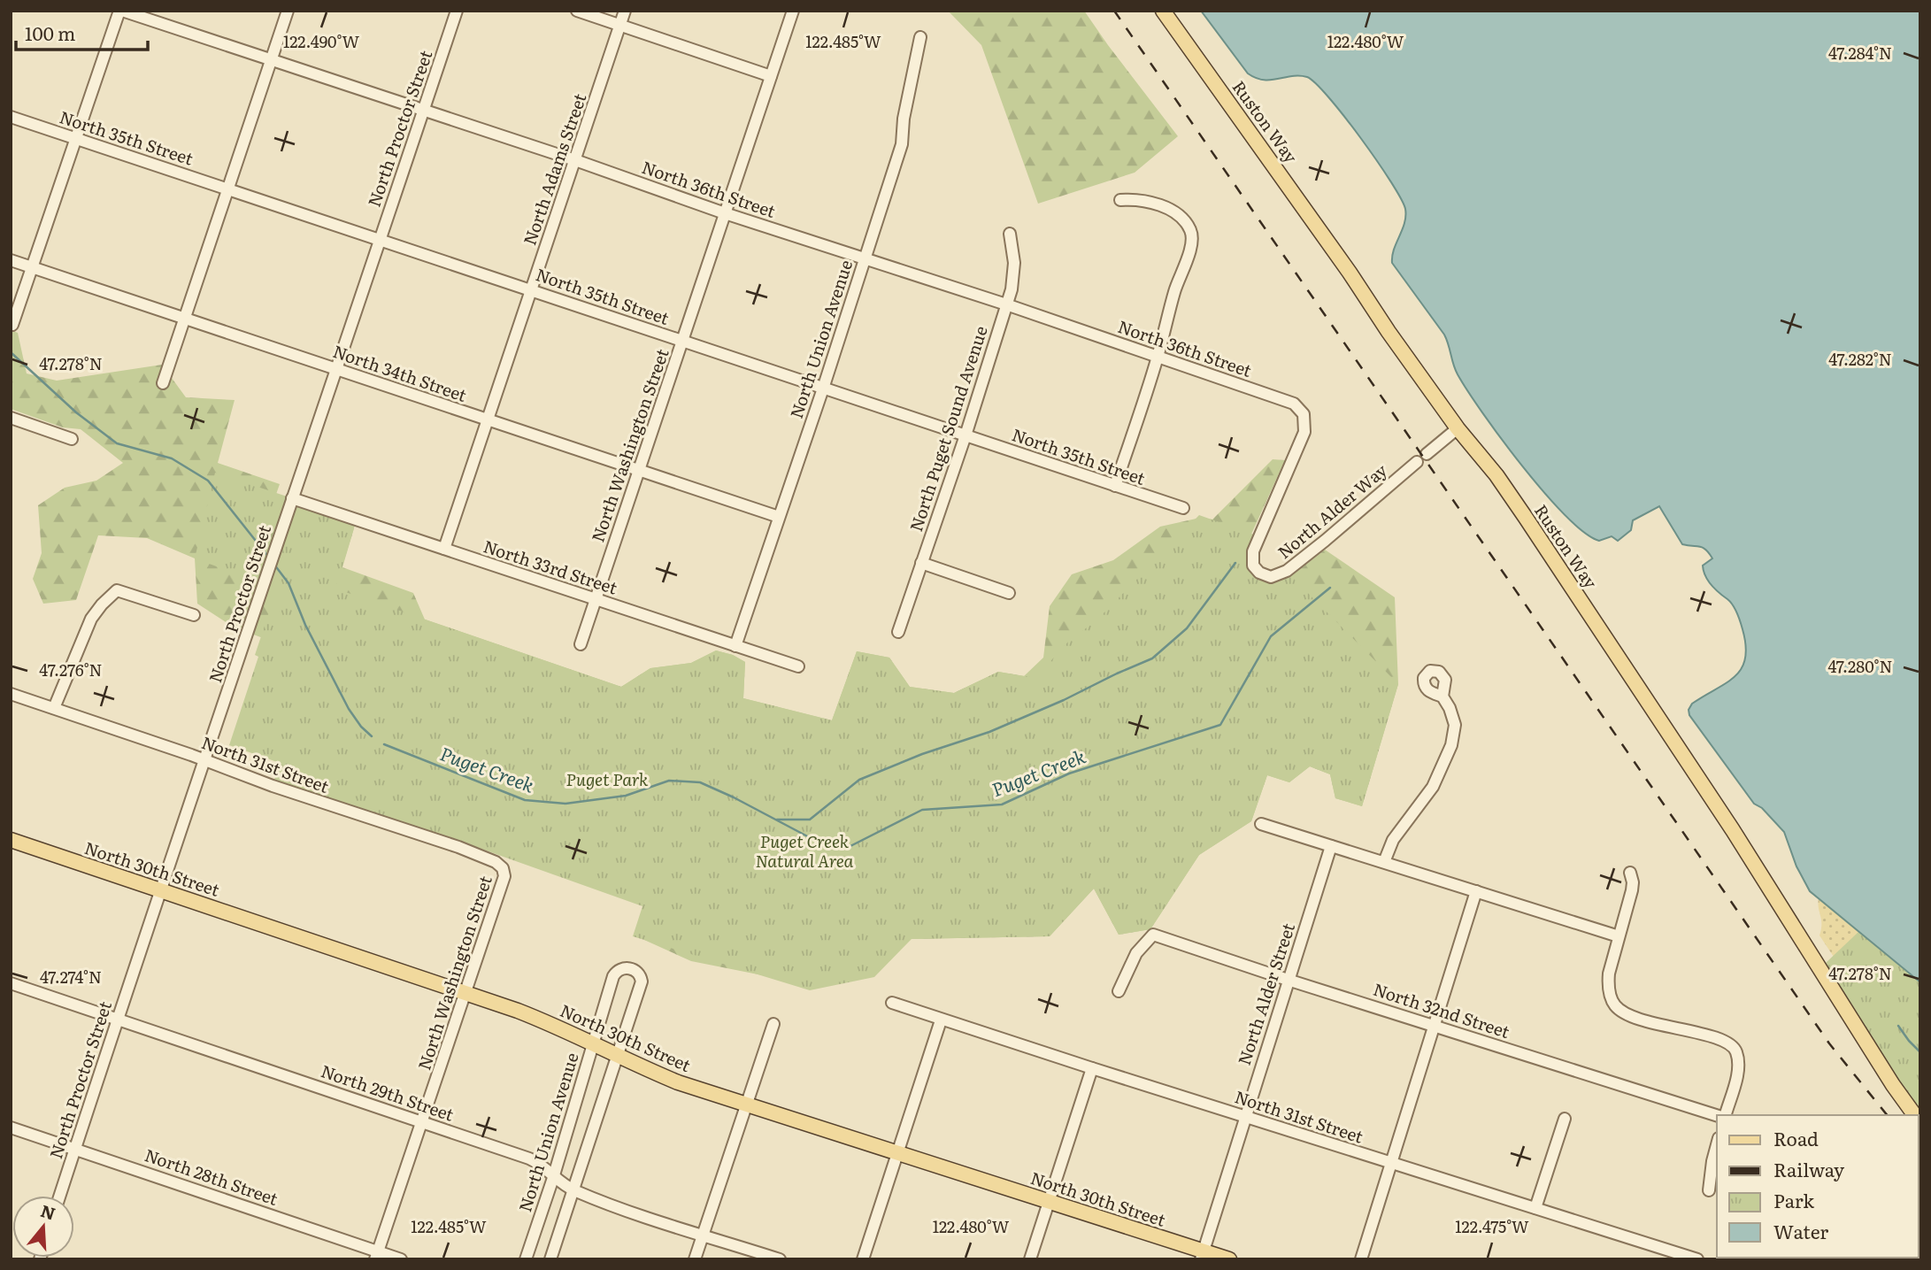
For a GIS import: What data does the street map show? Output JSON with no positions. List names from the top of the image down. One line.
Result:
{"streets":{"main road":["Ruston Way","North 30th Street"],"street":["North Proctor Street","North 35th Street","North Adams Street","North 36th Street","North Union Avenue","North 34th Street","North Puget Sound Avenue","North Washington Street","North Alder Way","North 33rd Street","North 31st Street","North Alder Street","North 32nd Street","North 29th Street","North 28th Street"]},"crossings":[["Ruston Way","North Alder Way"],["North Proctor Street","North 35th Street"],["North Proctor Street","North 36th Street"],["North Proctor Street","North 34th Street"],["North Proctor Street","North 33rd Street"],["North Proctor Street","North 31st Street"],["North Proctor Street","North 30th Street"],["North Proctor Street","North 29th Street"],["North Proctor Street","North 28th Street"],["North 35th Street","North Adams Street"],["North 35th Street","North Union Avenue"],["North 35th Street","North Puget Sound Avenue"],["North 35th Street","North Washington Street"],["North Adams Street","North 36th Street"],["North Adams Street","North 34th Street"],["North Adams Street","North 33rd Street"],["North 36th Street","North Union Avenue"],["North 36th Street","North Puget Sound Avenue"],["North 36th Street","North Washington Street"],["North 36th Street","North Alder Way"],["North Union Avenue","North 34th Street"],["North Union Avenue","North 33rd Street"],["North Union Avenue","North 30th Street"],["North Union Avenue","North 29th Street"],["North 34th Street","North Washington Street"],["North Washington Street","North 33rd Street"],["North Washington Street","North 31st Street"],["North Washington Street","North 30th Street"],["North Washington Street","North 29th Street"],["North Washington Street","North 28th Street"],["North 31st Street","North Alder Street"],["North 30th Street","North Alder Street"],["North Alder Street","North 32nd Street"]],"water":["Puget Creek"],"parks":["Puget Park","Puget Creek Natural Area"],"legend":["Road","Railway","Park","Water"],"scale_bar":"100 m","north":"top","coordinates":["122.490°W","122.485°W","122.480°W","47.284°N","47.282°N","47.278°N","47.280°N","47.276°N","47.274°N","122.475°W"]}
